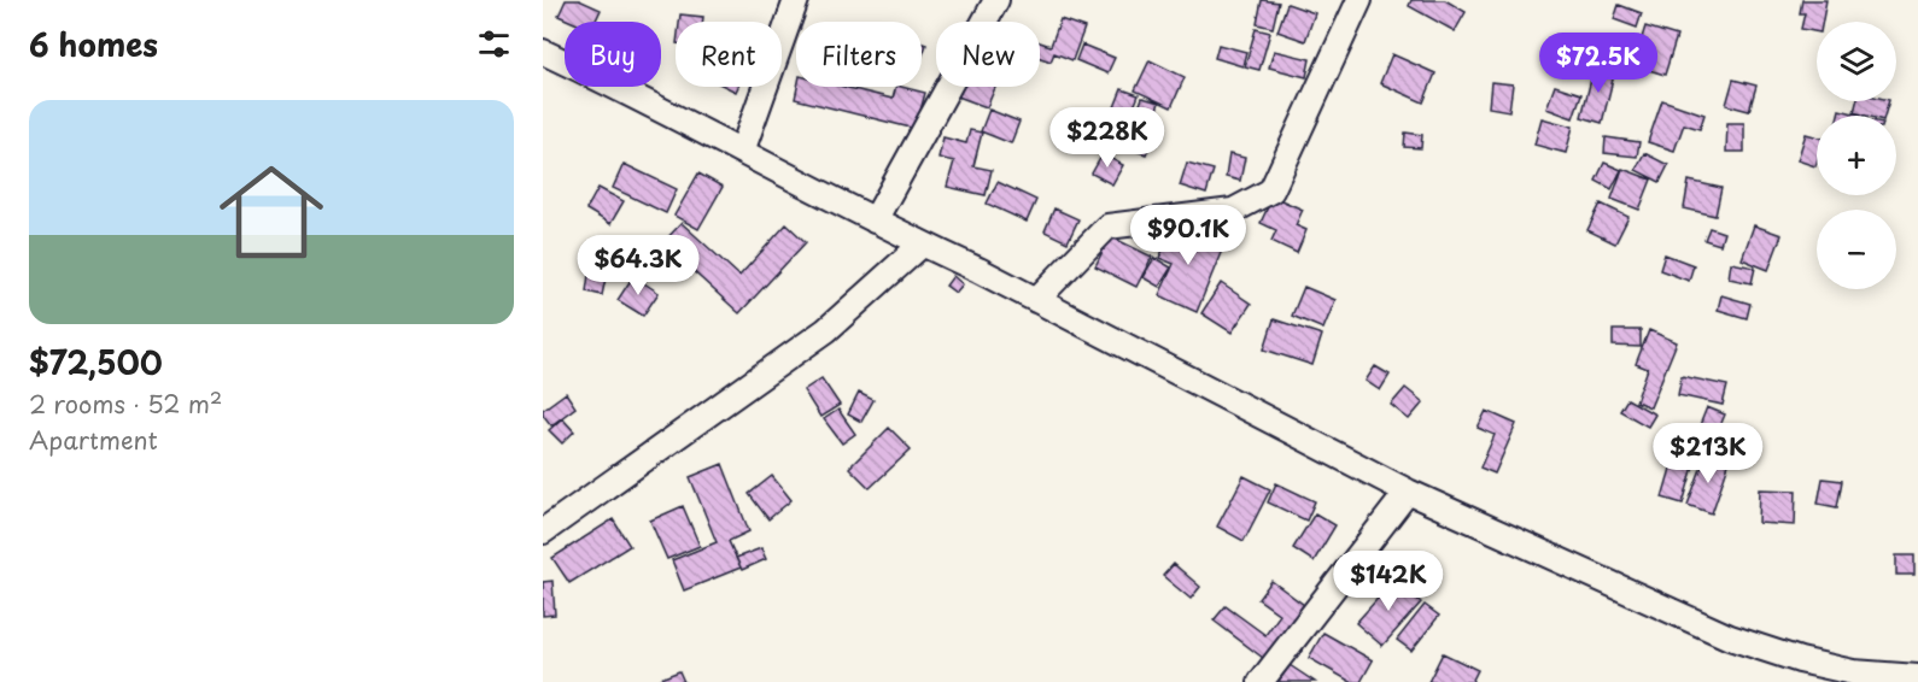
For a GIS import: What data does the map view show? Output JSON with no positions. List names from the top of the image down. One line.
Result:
{"page":{"heading":"6 homes","map_buttons":["+","−"],"chip":["Buy","Rent","Filters","New"],"price":["$72.5K","$228K","$90.1K","$64.3K","$213K","$142K"],"list":[{"name":"$72,500","note":"2 rooms · 52 m² · Apartment"}]}}
